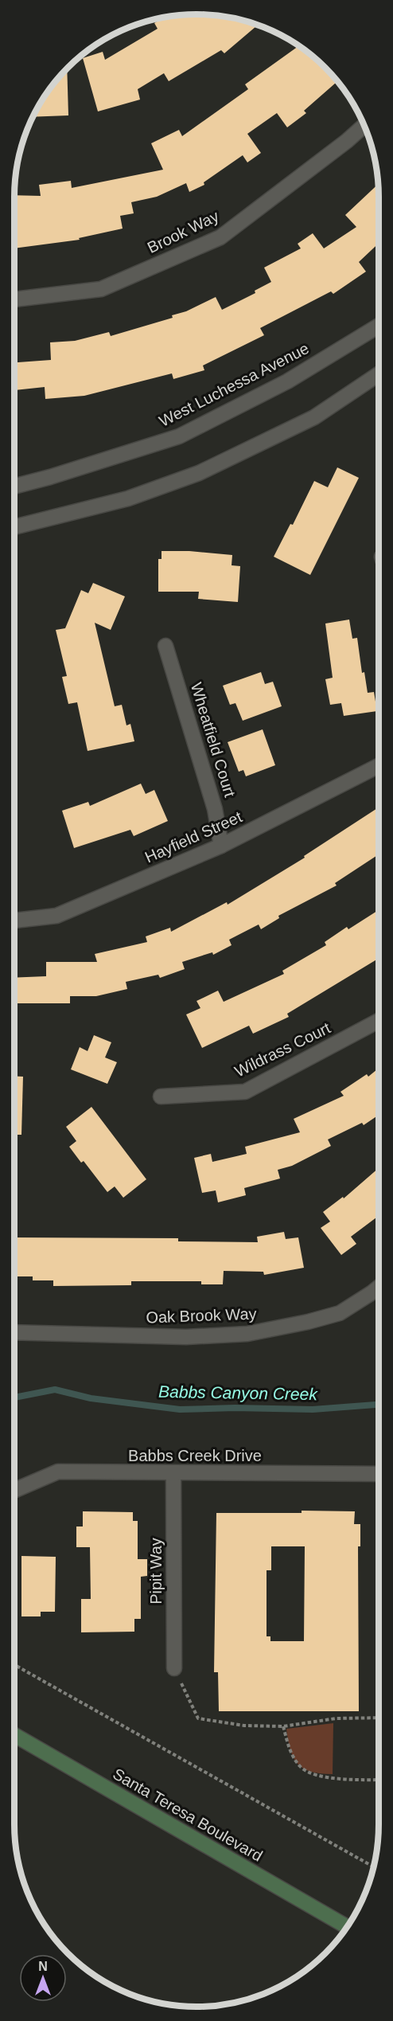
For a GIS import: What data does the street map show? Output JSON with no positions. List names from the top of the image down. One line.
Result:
{"streets":{"main road":["Santa Teresa Boulevard"],"street":["Brook Way","West Luchessa Avenue","Wheatfield Court","Hayfield Street","Wildrass Court","Oak Brook Way","Babbs Creek Drive","Pipit Way"]},"crossings":[["Wheatfield Court","Hayfield Street"],["Babbs Creek Drive","Pipit Way"]],"water":["Babbs Canyon Creek"],"north":"top"}
